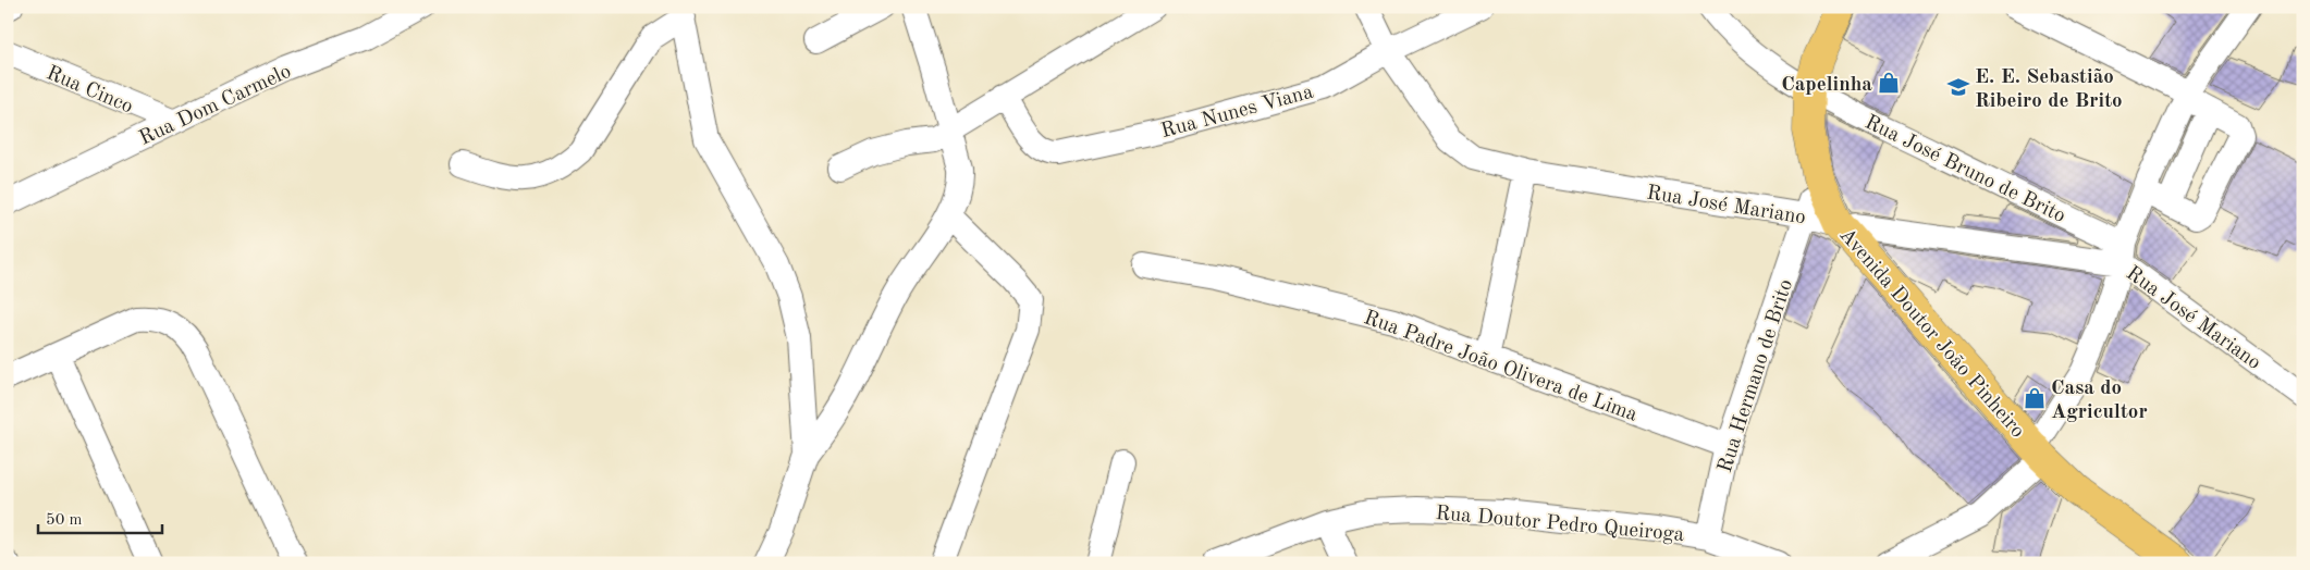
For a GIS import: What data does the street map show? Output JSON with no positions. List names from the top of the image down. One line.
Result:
{"streets":{"main road":["Avenida Doutor João Pinheiro"],"street":["Rua Cinco","Rua Dom Carmelo","Rua Nunes Viana","Rua José Bruno de Brito","Rua José Mariano","Rua Padre João Olivera de Lima","Rua Hermano de Brito","Rua Doutor Pedro Queiroga"]},"crossings":[["Rua Cinco","Rua Dom Carmelo"],["Rua Nunes Viana","Rua José Mariano"],["Rua José Bruno de Brito","Rua José Mariano"],["Rua José Bruno de Brito","Avenida Doutor João Pinheiro"],["Rua José Mariano","Avenida Doutor João Pinheiro"],["Rua José Mariano","Rua Hermano de Brito"],["Avenida Doutor João Pinheiro","Rua Hermano de Brito"],["Rua Padre João Olivera de Lima","Rua Hermano de Brito"],["Rua Hermano de Brito","Rua Doutor Pedro Queiroga"]],"places":{"shop":["Capelinha","Casa do Agricultor"],"school or university":["E. E. Sebastião Ribeiro de Brito"]},"scale_bar":"50 m"}
